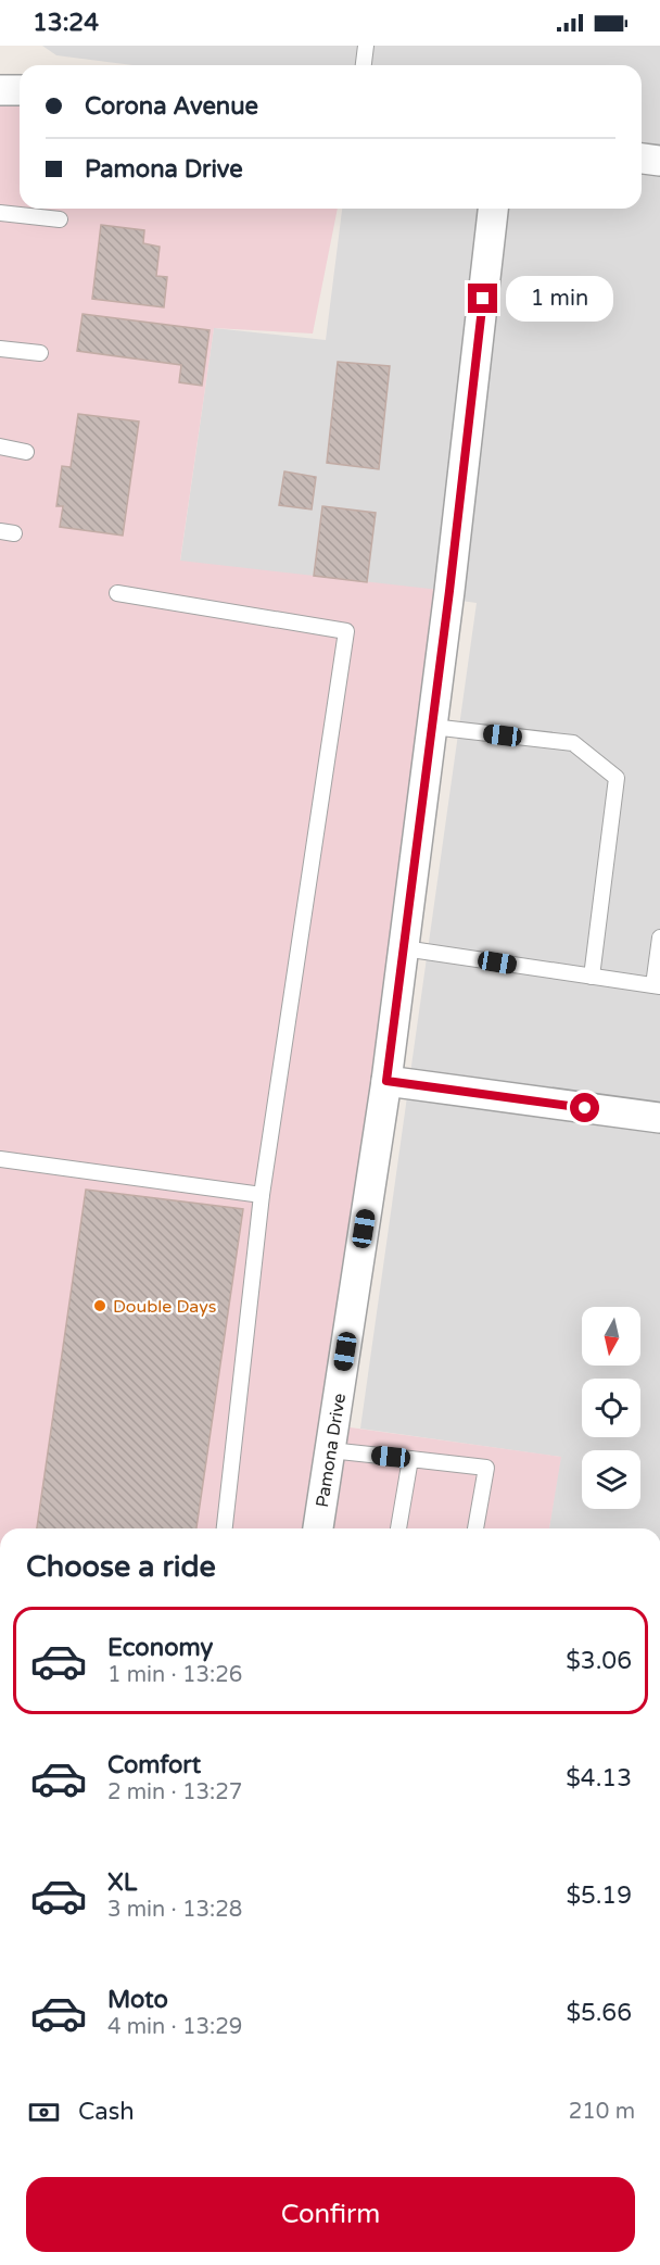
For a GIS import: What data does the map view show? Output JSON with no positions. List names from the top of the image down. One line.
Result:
{"streets":{"street":["Pamona Drive"]},"places":["Double Days"],"north":"bottom","page":{"status":"13:24","banner":["Corona Avenue","Pamona Drive"],"bubble":"1 min","heading":"Choose a ride","list":[{"name":"Economy","note":"1 min · 13:26","value":"$3.06"},{"name":"Comfort","note":"2 min · 13:27","value":"$4.13"},{"name":"XL","note":"3 min · 13:28","value":"$5.19"},{"name":"Moto","note":"4 min · 13:29","value":"$5.66"}],"pay":["Cash","210 m"],"buttons":"Confirm"}}
